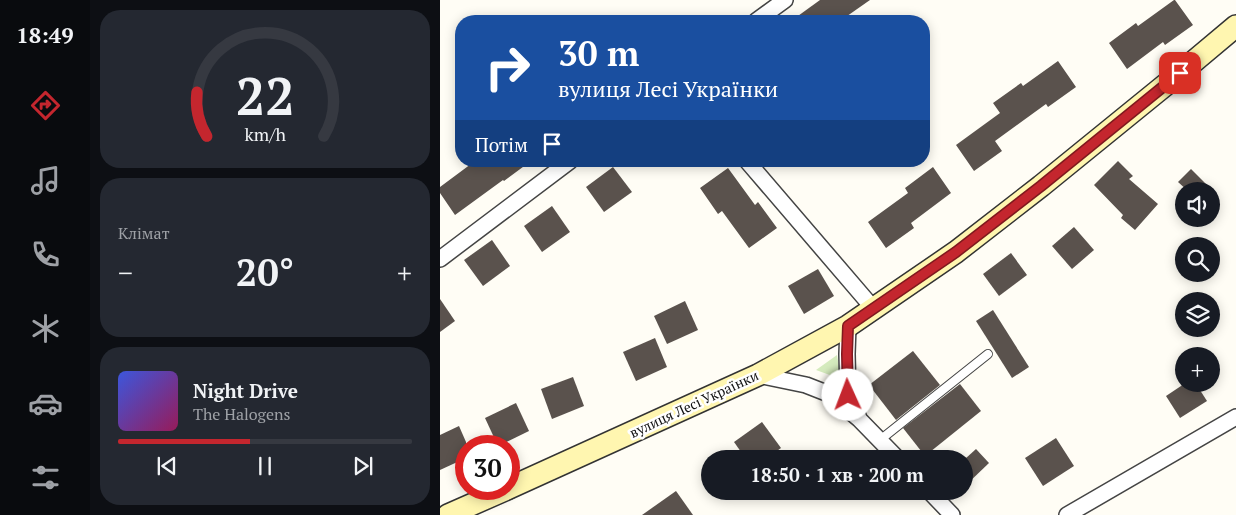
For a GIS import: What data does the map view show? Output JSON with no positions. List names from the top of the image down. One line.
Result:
{"streets":{"main road":["вулиця Лесі Українки"]},"page":{"tabs":"18:49","turn":["30 m","вулиця Лесі Українки"],"then":"Потім","tile":"Клімат","map_buttons":"+","heat":["−","20°","+"],"song":["Night Drive","The Halogens"],"limit":"30","trip":"18:50 · 1 хв · 200 m","gauge":["22","km/h"]}}
